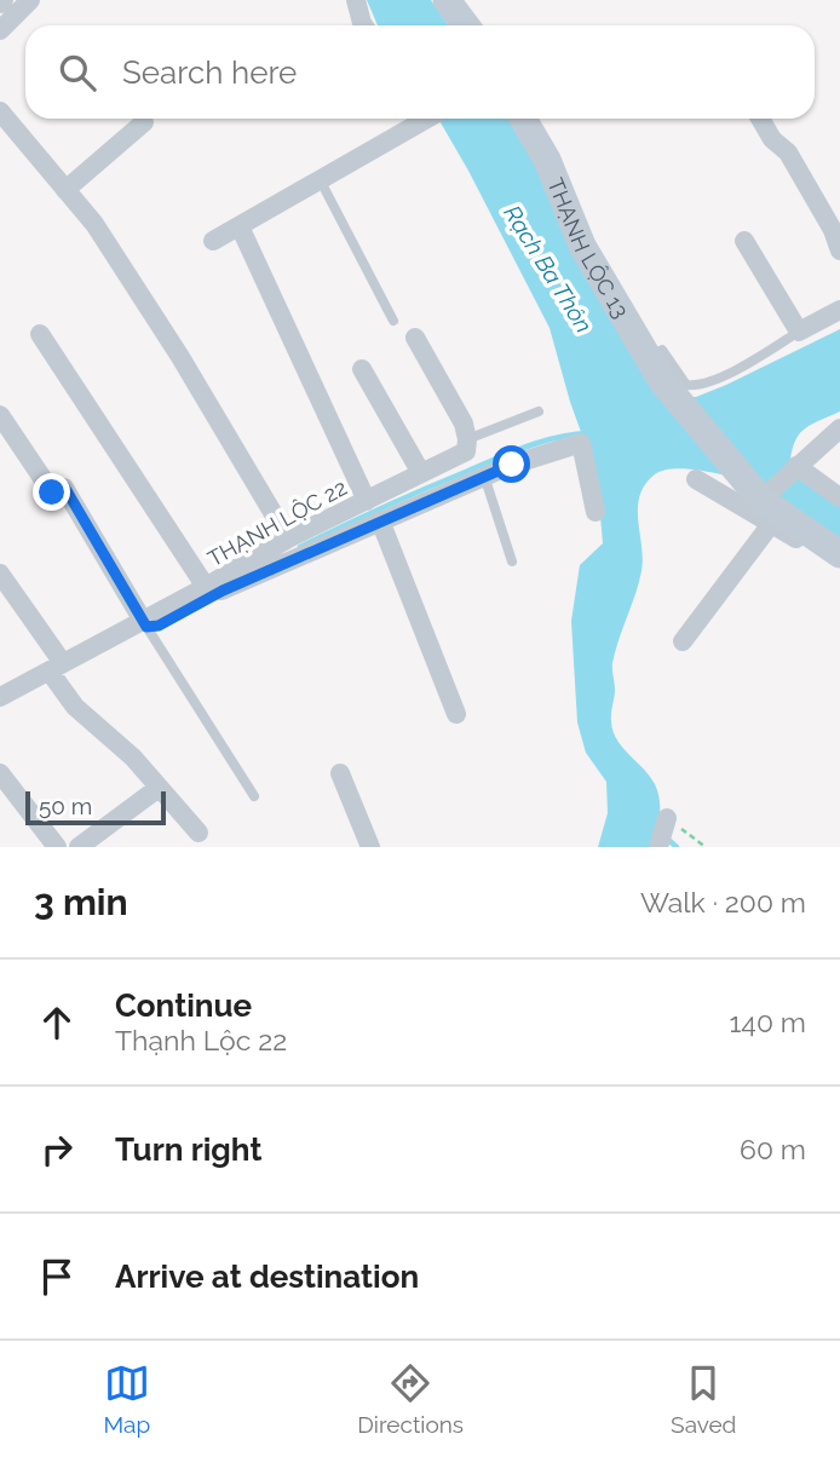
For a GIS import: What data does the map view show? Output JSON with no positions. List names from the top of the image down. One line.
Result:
{"streets":{"street":["THẠNH LỘC 13","THẠNH LỘC 22"]},"water":["Rạch Ba Thôn"],"scale_bar":"50 m","page":{"search":"Search here","scale":"50 m","heading":["3 min","Walk · 200 m"],"list":[["Continue","Thạnh Lộc 22","140 m"],["Turn right","60 m"],"Arrive at destination"],"nav":["Map","Directions","Saved"]}}
